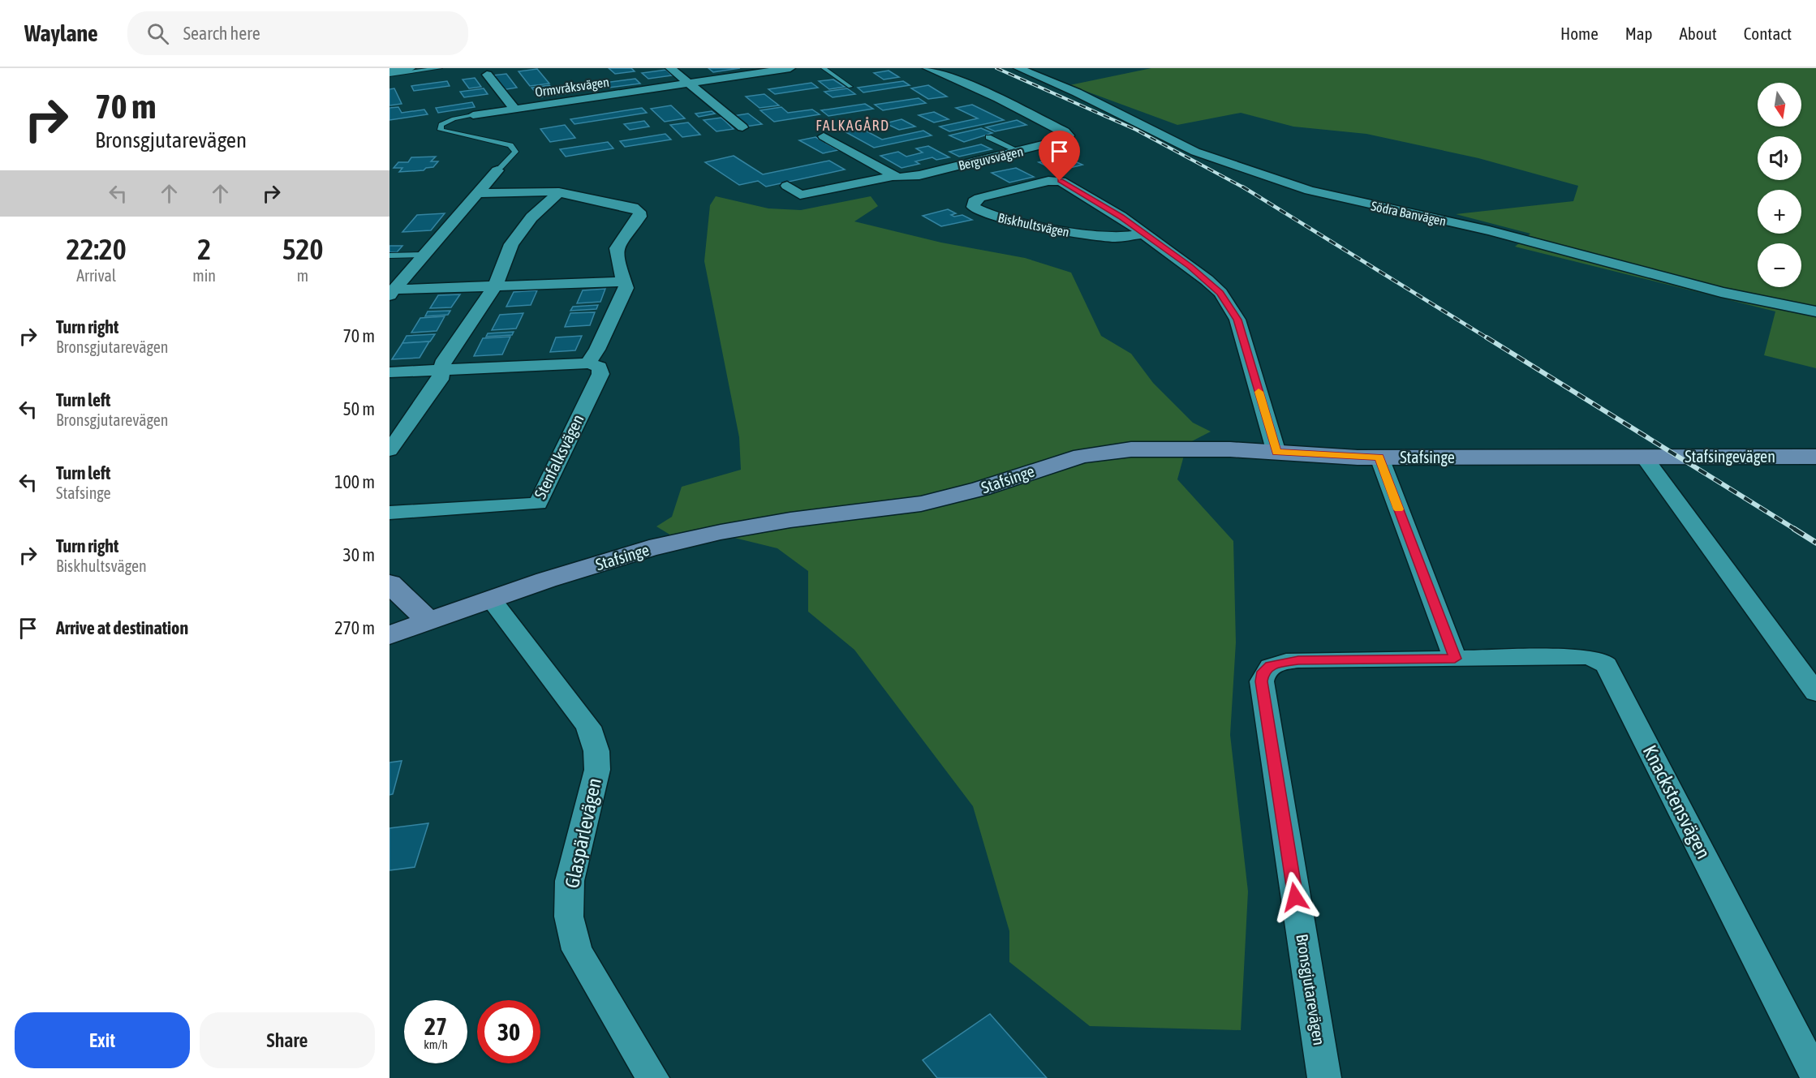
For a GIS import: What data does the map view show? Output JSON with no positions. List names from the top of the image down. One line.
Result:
{"streets":{"street":["Ormvråksvägen","Berguvsvägen","Södra Banvägen","Biskhultsvägen","Stenfalksvägen","Stafsingevägen","Stafsinge","Knackstensvägen","Glaspärlevägen","Bronsgjutarevägen"]},"crossings":[["Biskhultsvägen","Stafsinge"],["Stafsingevägen","Stafsinge"],["Stafsinge","Glaspärlevägen"],["Knackstensvägen","Bronsgjutarevägen"]],"districts":["FALKAGÅRD"],"north":"bottom","page":{"header":"Waylane","search":"Search here","nav":["Home","Map","About","Contact"],"turn":["70 m","Bronsgjutarevägen"],"map_buttons":["+","−"],"eta":["22:20","Arrival","2","min","520","m"],"list":[{"name":"Turn right","note":"Bronsgjutarevägen","value":"70 m"},{"name":"Turn left","note":"Bronsgjutarevägen","value":"50 m"},{"name":"Turn left","note":"Stafsinge","value":"100 m"},{"name":"Turn right","note":"Biskhultsvägen","value":"30 m"},{"name":"Arrive at destination","value":"270 m"}],"speed":"27 km/h","limit":"30","buttons":["Exit","Share"]}}
